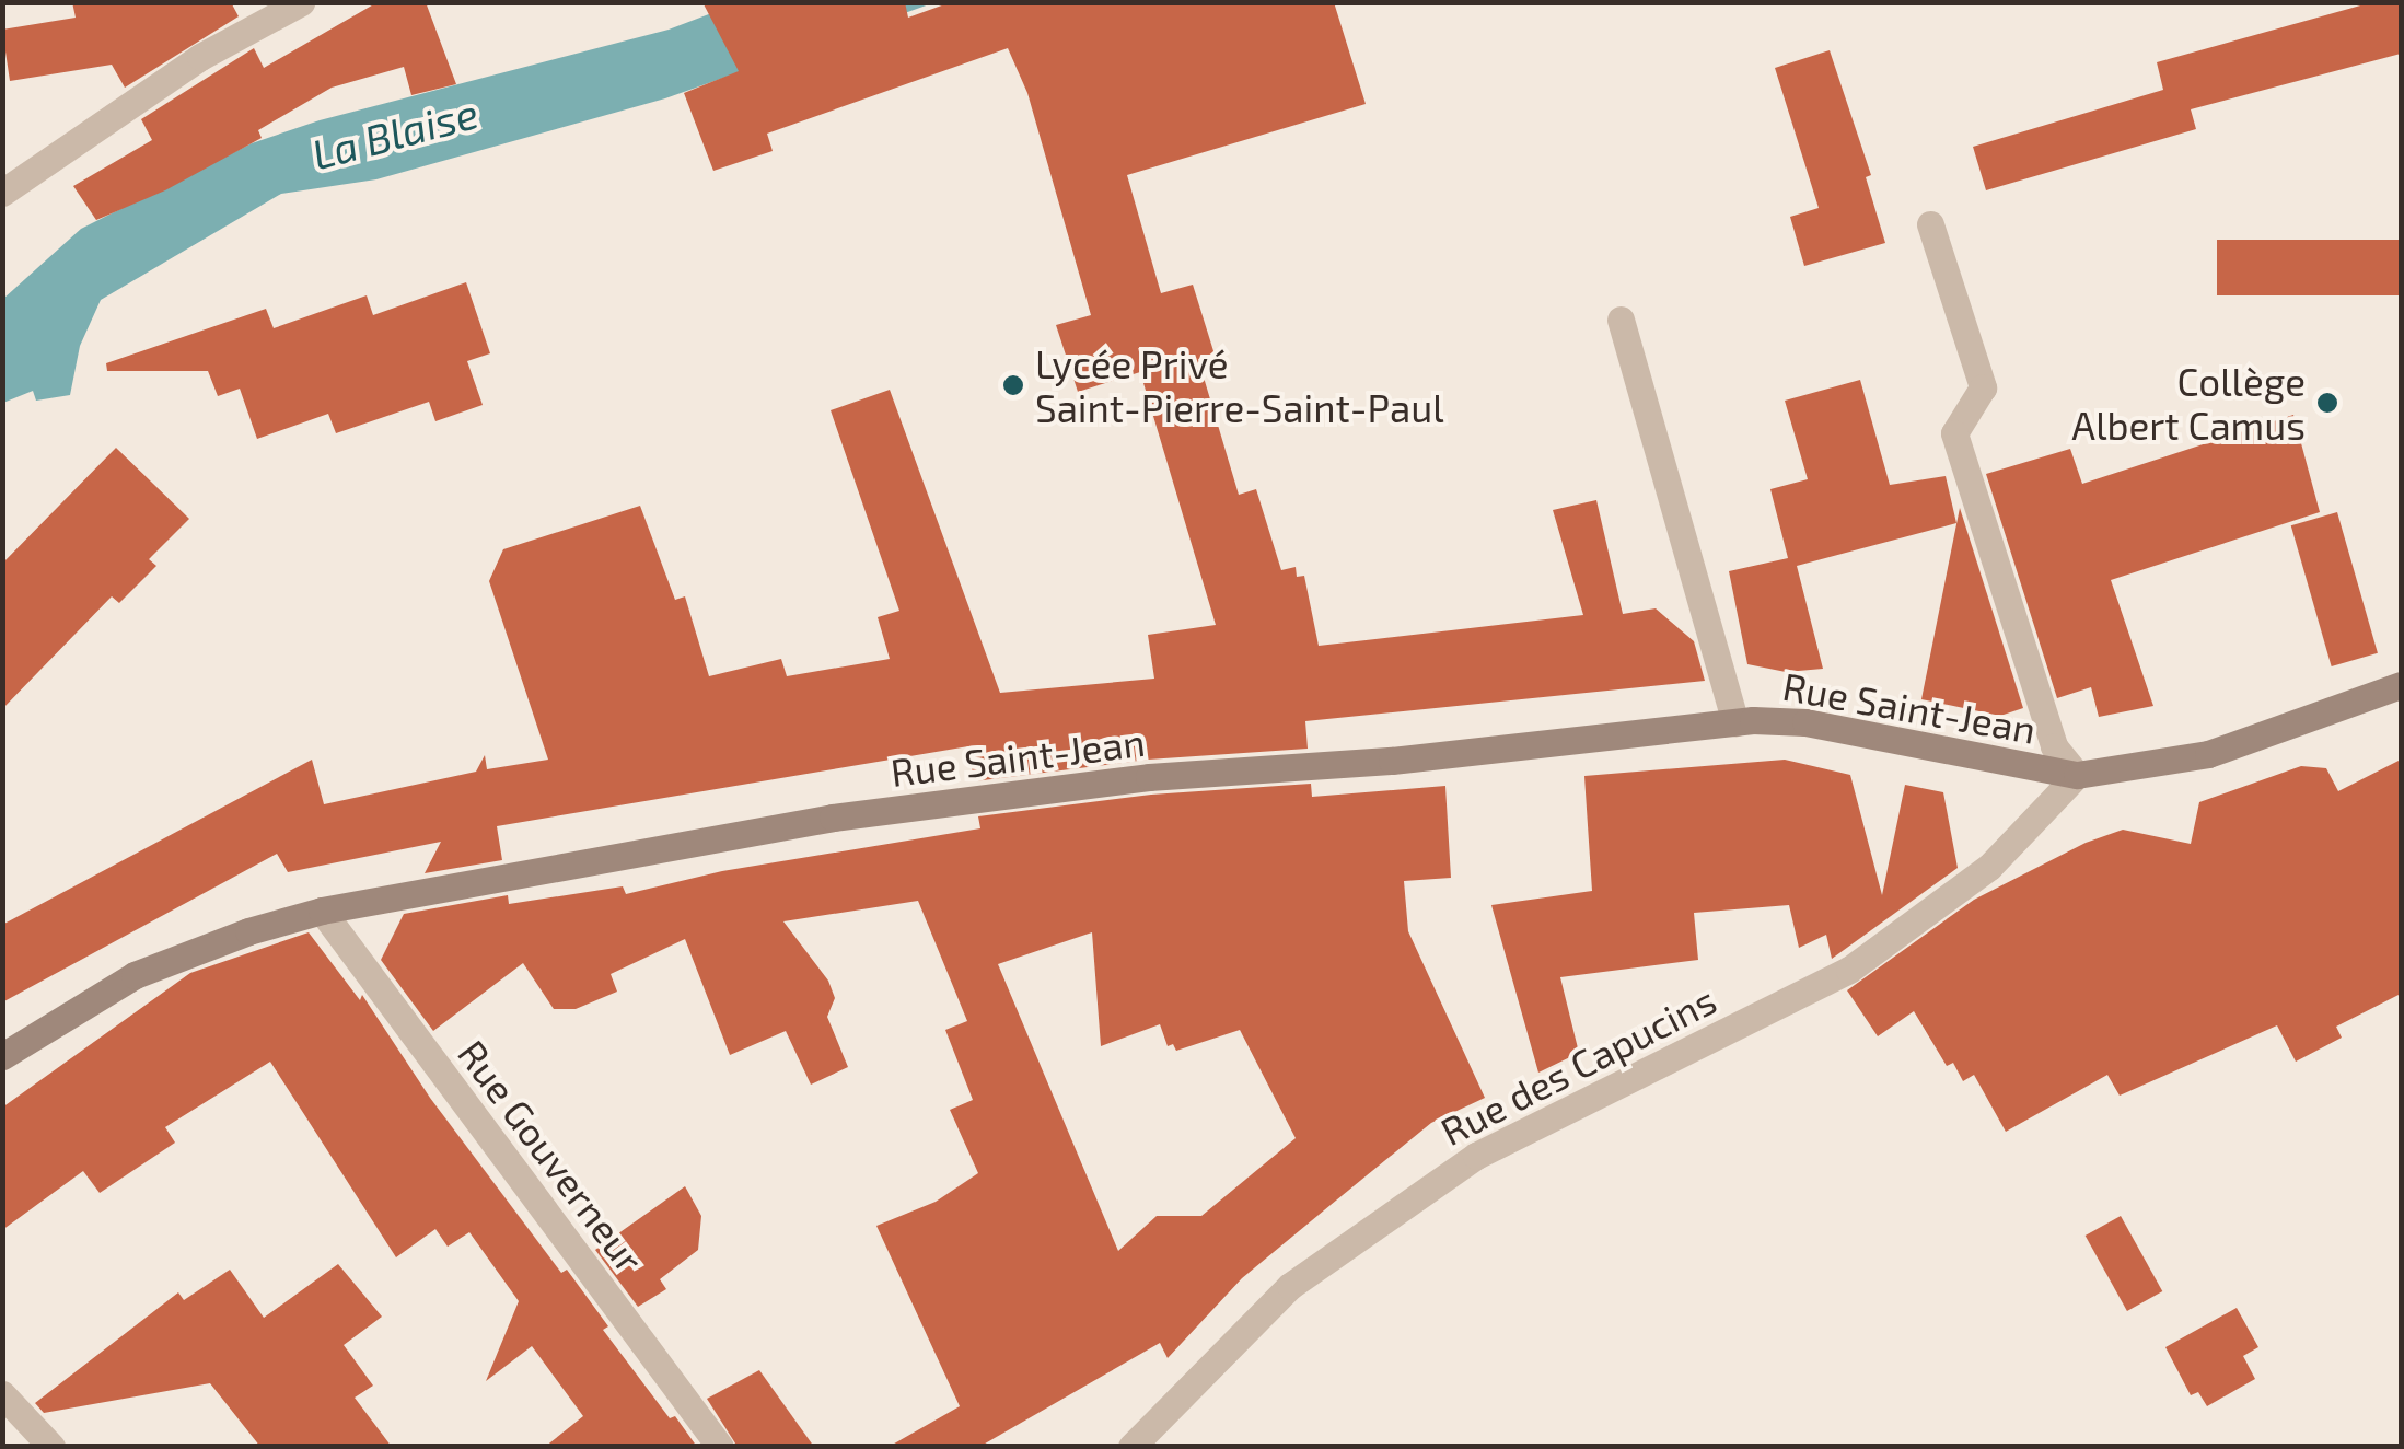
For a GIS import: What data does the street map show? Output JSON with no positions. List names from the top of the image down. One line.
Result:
{"streets":{"main road":["Rue Saint-Jean"],"street":["Rue des Capucins","Rue Gouverneur"]},"crossings":[["Rue Saint-Jean","Rue des Capucins"],["Rue Saint-Jean","Rue Gouverneur"]],"water":["La Blaise"],"places":["Lycée Privé Saint-Pierre-Saint-Paul","Collège Albert Camus"]}
